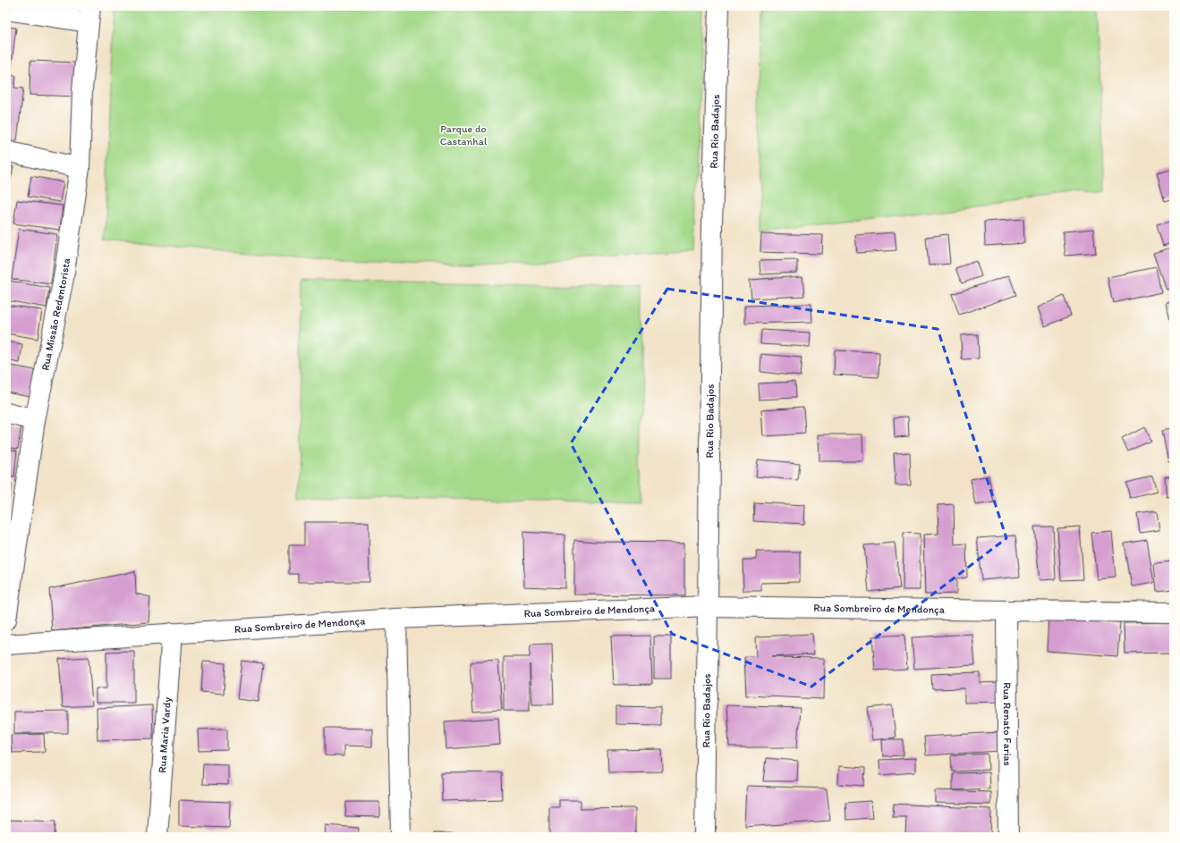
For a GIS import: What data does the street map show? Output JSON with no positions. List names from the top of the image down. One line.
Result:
{"streets":{"street":["Rua Rio Badajos","Rua Missão Redentorista","Rua Sombreiro de Mendonça","Rua Renato Farias","Rua Maria Vardy"]},"crossings":[["Rua Rio Badajos","Rua Sombreiro de Mendonça"],["Rua Sombreiro de Mendonça","Rua Renato Farias"],["Rua Sombreiro de Mendonça","Rua Maria Vardy"]],"parks":["Parque do Castanhal"]}
